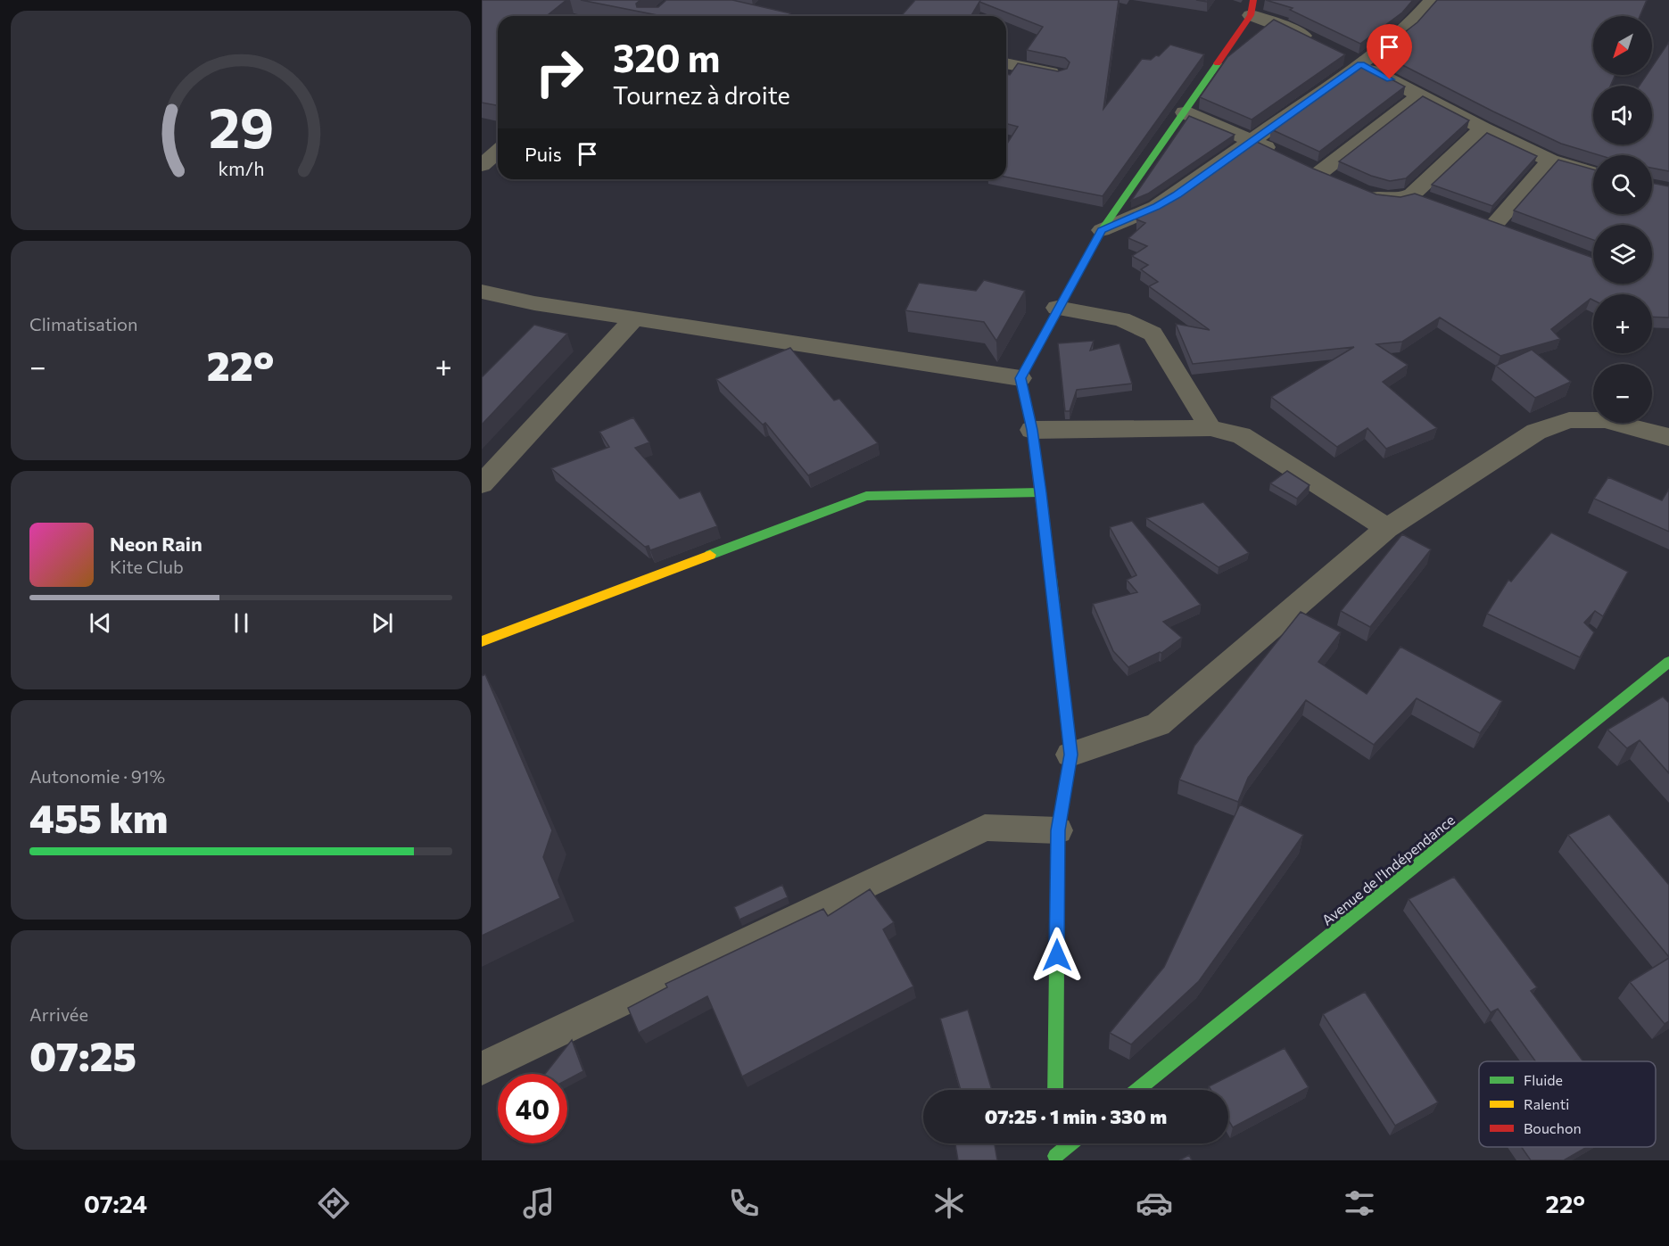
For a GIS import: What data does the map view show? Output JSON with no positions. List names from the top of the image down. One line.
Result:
{"streets":{"street":["Avenue de l'Indépendance"]},"legend":["Fluide","Ralenti","Bouchon"],"north":"bottom left","page":{"map_buttons":["+","−"],"turn":["320 m","Tournez à droite"],"then":"Puis","tile":["Climatisation",["Autonomie · 91%","455 km"],["Arrivée","07:25"]],"heat":["−","22°","+"],"song":["Neon Rain","Kite Club"],"limit":"40","trip":"07:25 · 1 min · 330 m","tabs":["07:24","22°"],"gauge":["29","km/h"]}}
